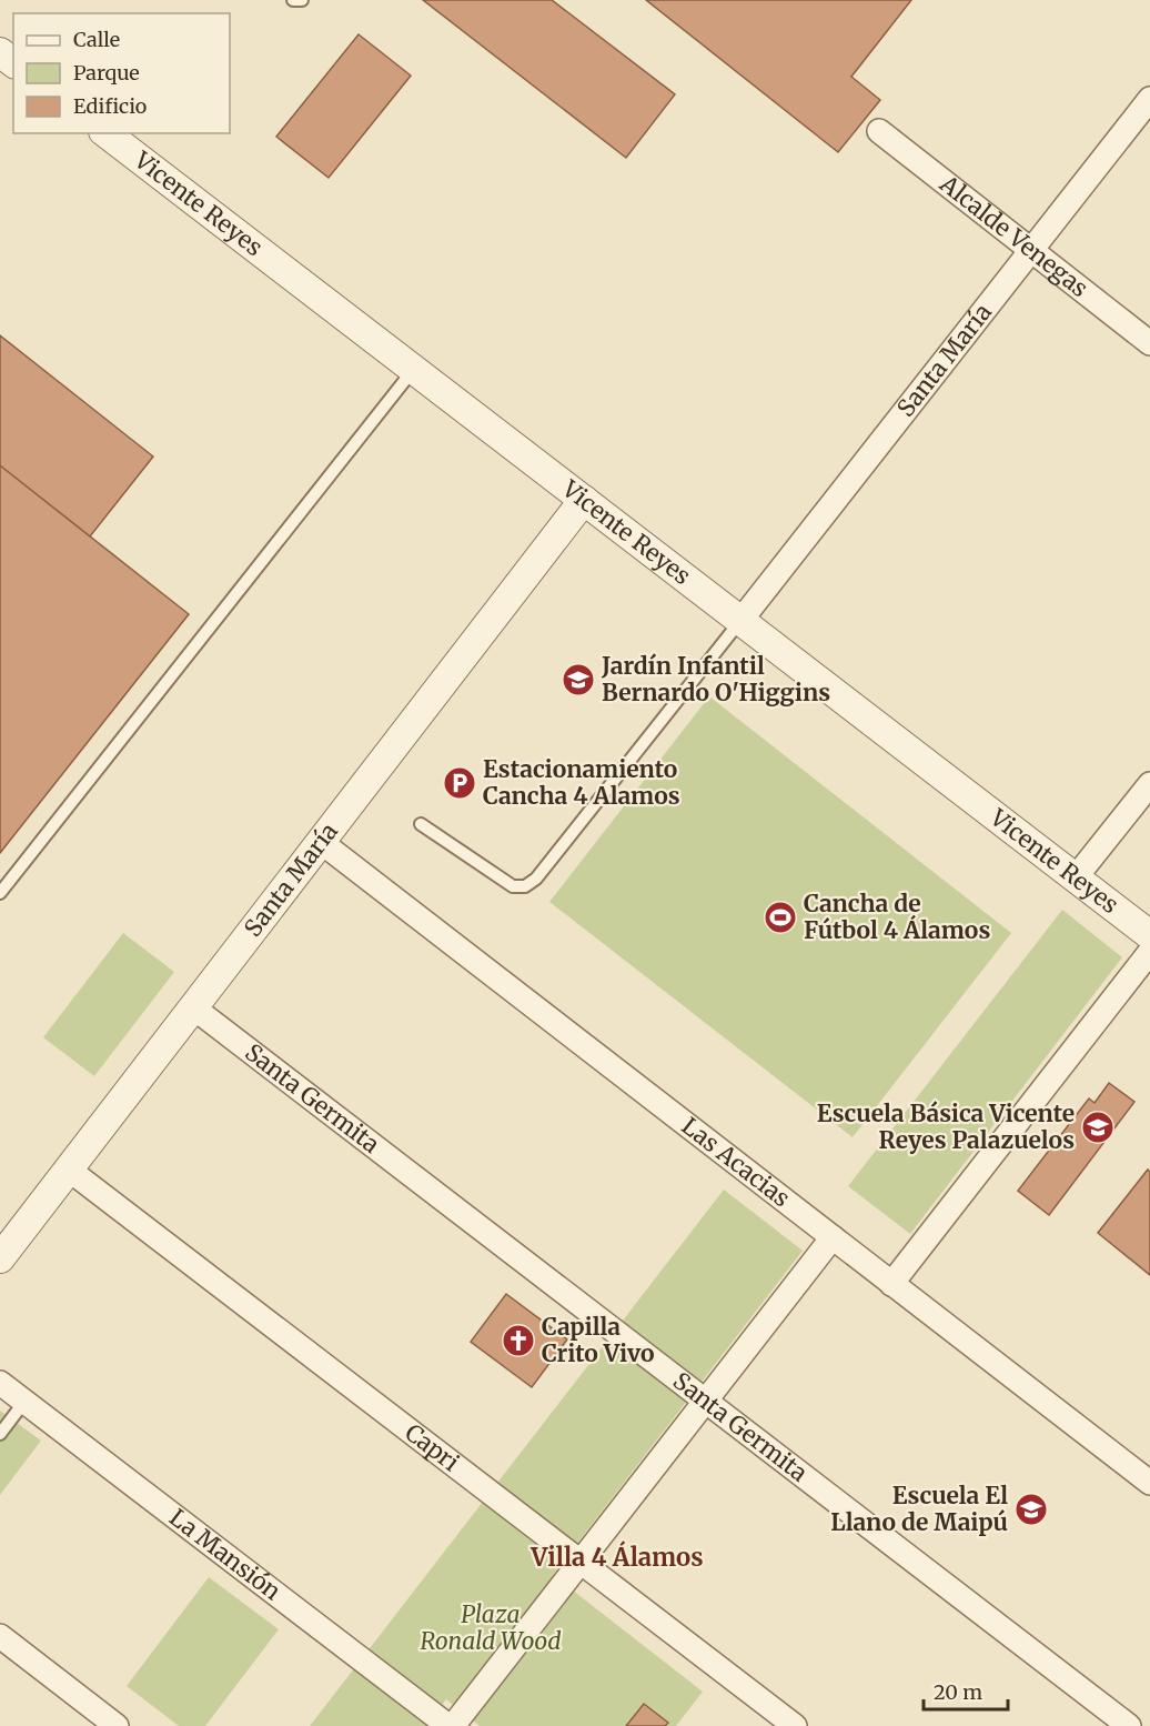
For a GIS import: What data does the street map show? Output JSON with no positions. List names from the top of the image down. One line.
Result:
{"streets":{"street":["Vicente Reyes","Alcalde Venegas","Santa María","Santa Germita","Las Acacias","Capri","La Mansión"]},"crossings":[["Vicente Reyes","Santa María"],["Alcalde Venegas","Santa María"],["Santa María","Santa Germita"],["Santa María","Las Acacias"],["Santa María","Capri"]],"districts":["Villa 4 Álamos"],"parks":["Plaza Ronald Wood"],"places":{"school or university":["Jardín Infantil Bernardo O'Higgins","Escuela Básica Vicente Reyes Palazuelos","Escuela El Llano de Maipú"],"parking":["Estacionamiento Cancha 4 Alamos"],"sports":["Cancha de Fútbol 4 Álamos"],"church":["Capilla Crito Vivo"]},"legend":["Calle","Parque","Edificio"],"scale_bar":"20 m"}
